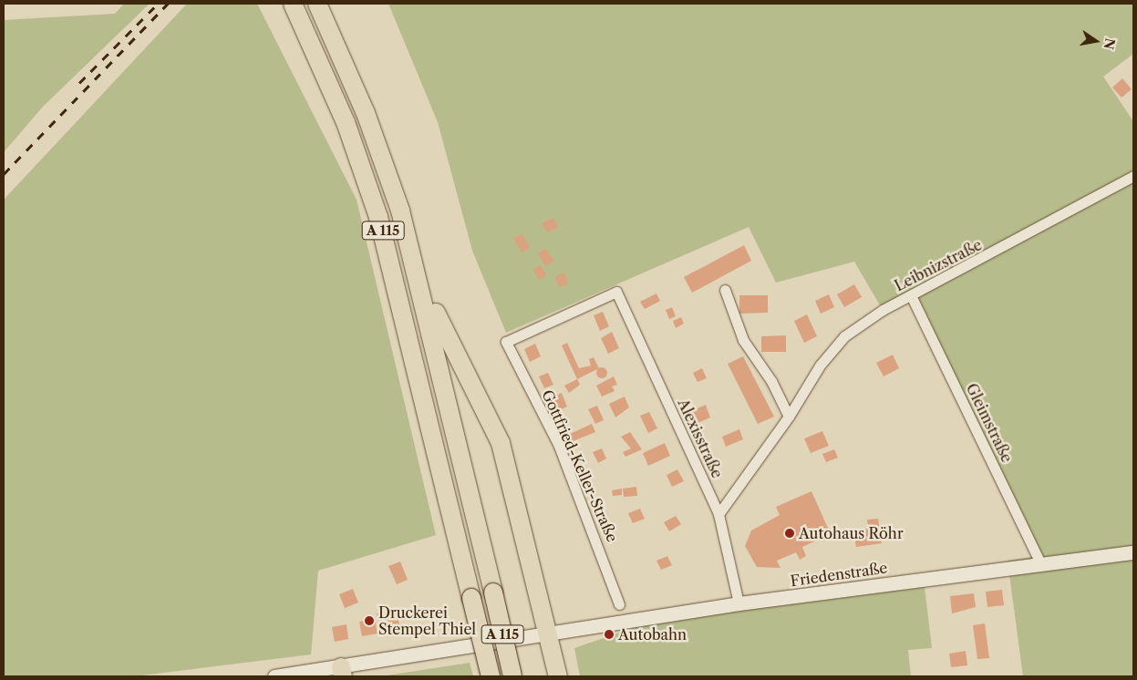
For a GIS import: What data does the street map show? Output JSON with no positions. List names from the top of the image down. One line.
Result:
{"streets":{"highway":["A 115"],"main road":["Friedenstraße"],"street":["Leibnizstraße","Gleimstraße","Alexisstraße","Gottfried-Keller-Straße"]},"crossings":[["Leibnizstraße","Gleimstraße"],["Leibnizstraße","Alexisstraße"],["Gleimstraße","Friedenstraße"],["Alexisstraße","Gottfried-Keller-Straße"],["Alexisstraße","Friedenstraße"]],"places":["Autohaus Röhr","Druckerei Stempel Thiel","Autobahn"],"north":"right"}
